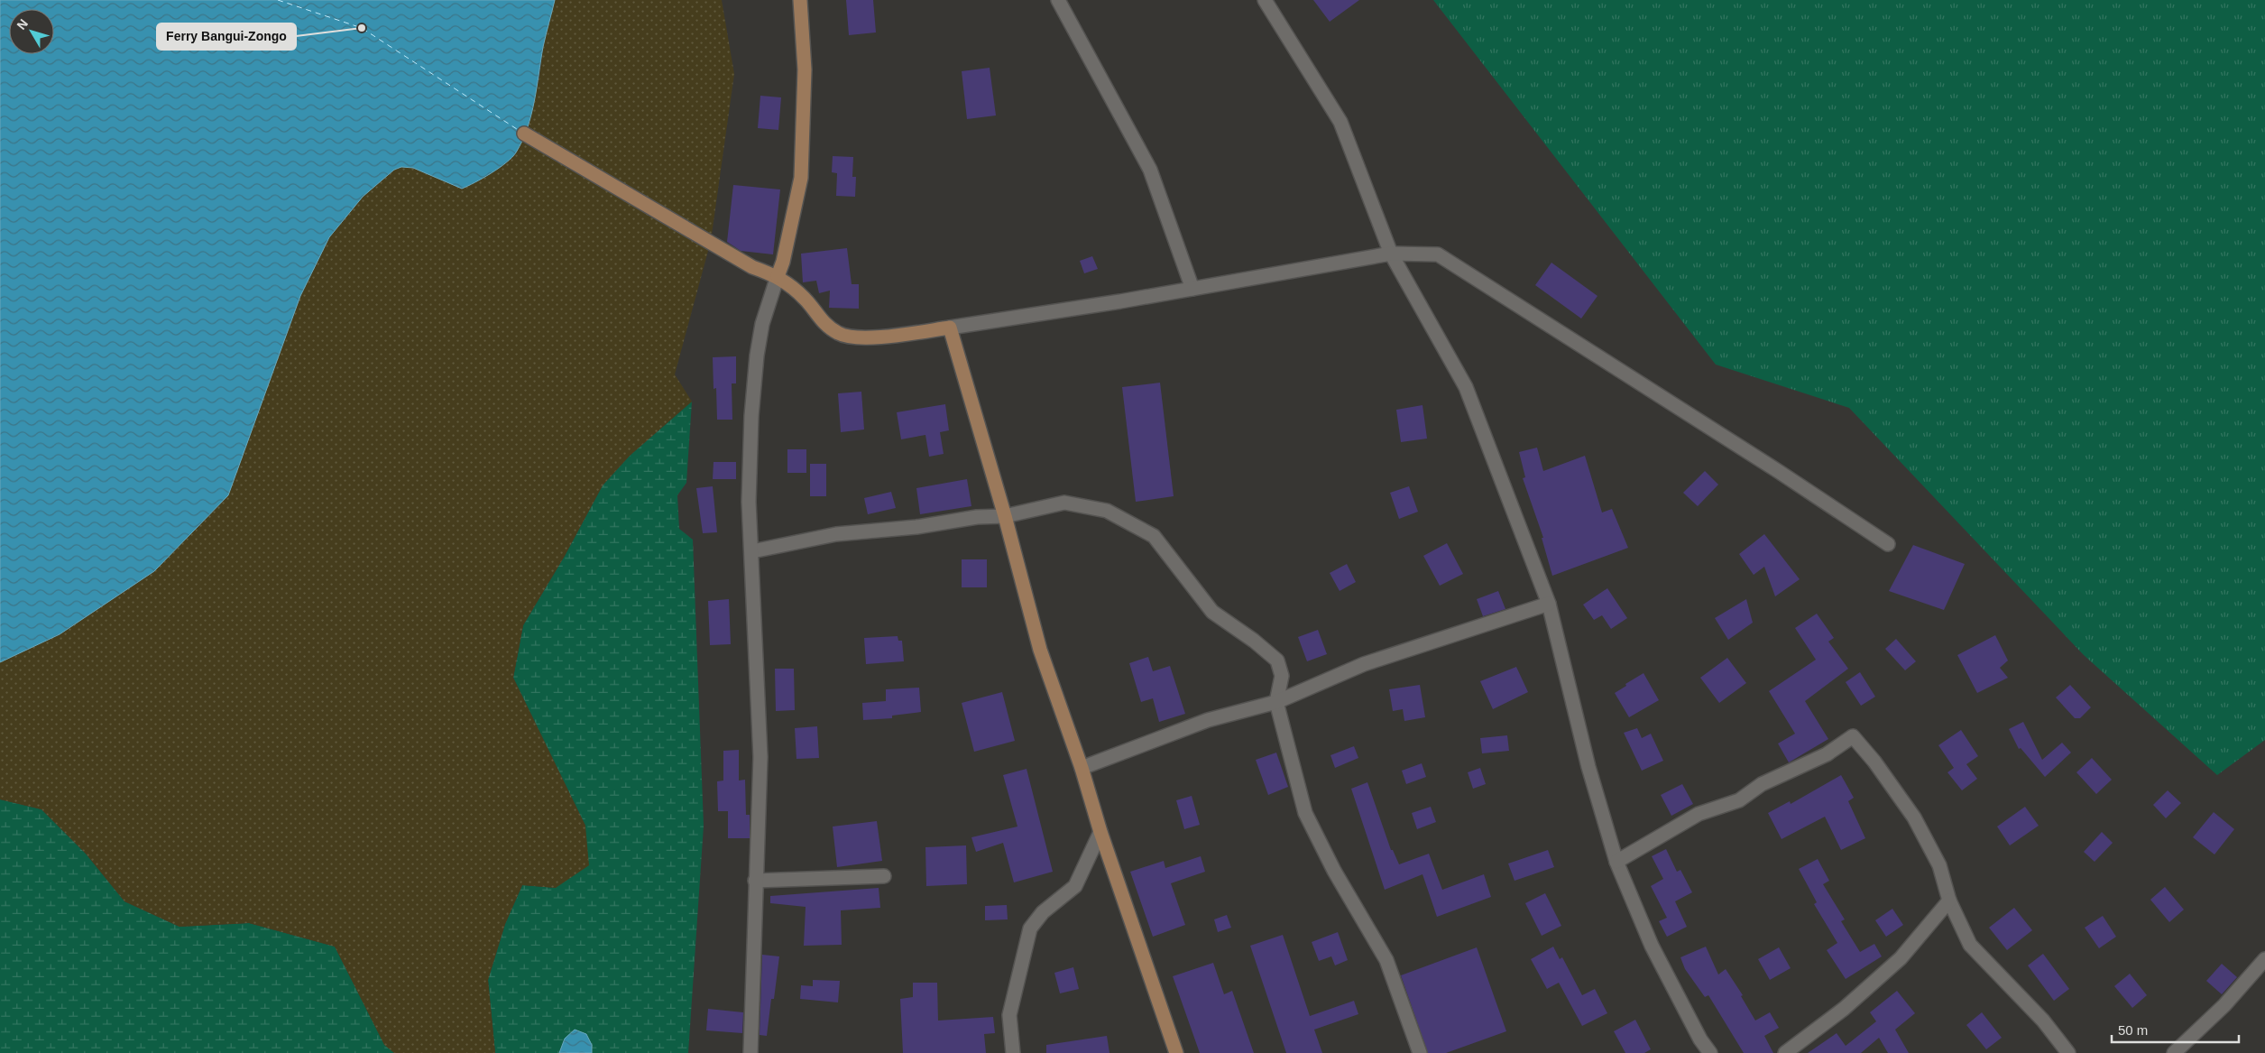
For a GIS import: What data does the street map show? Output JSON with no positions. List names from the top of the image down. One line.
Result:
{"places":["Ferry Bangui-Zongo"],"scale_bar":"50 m","north":"top left"}
